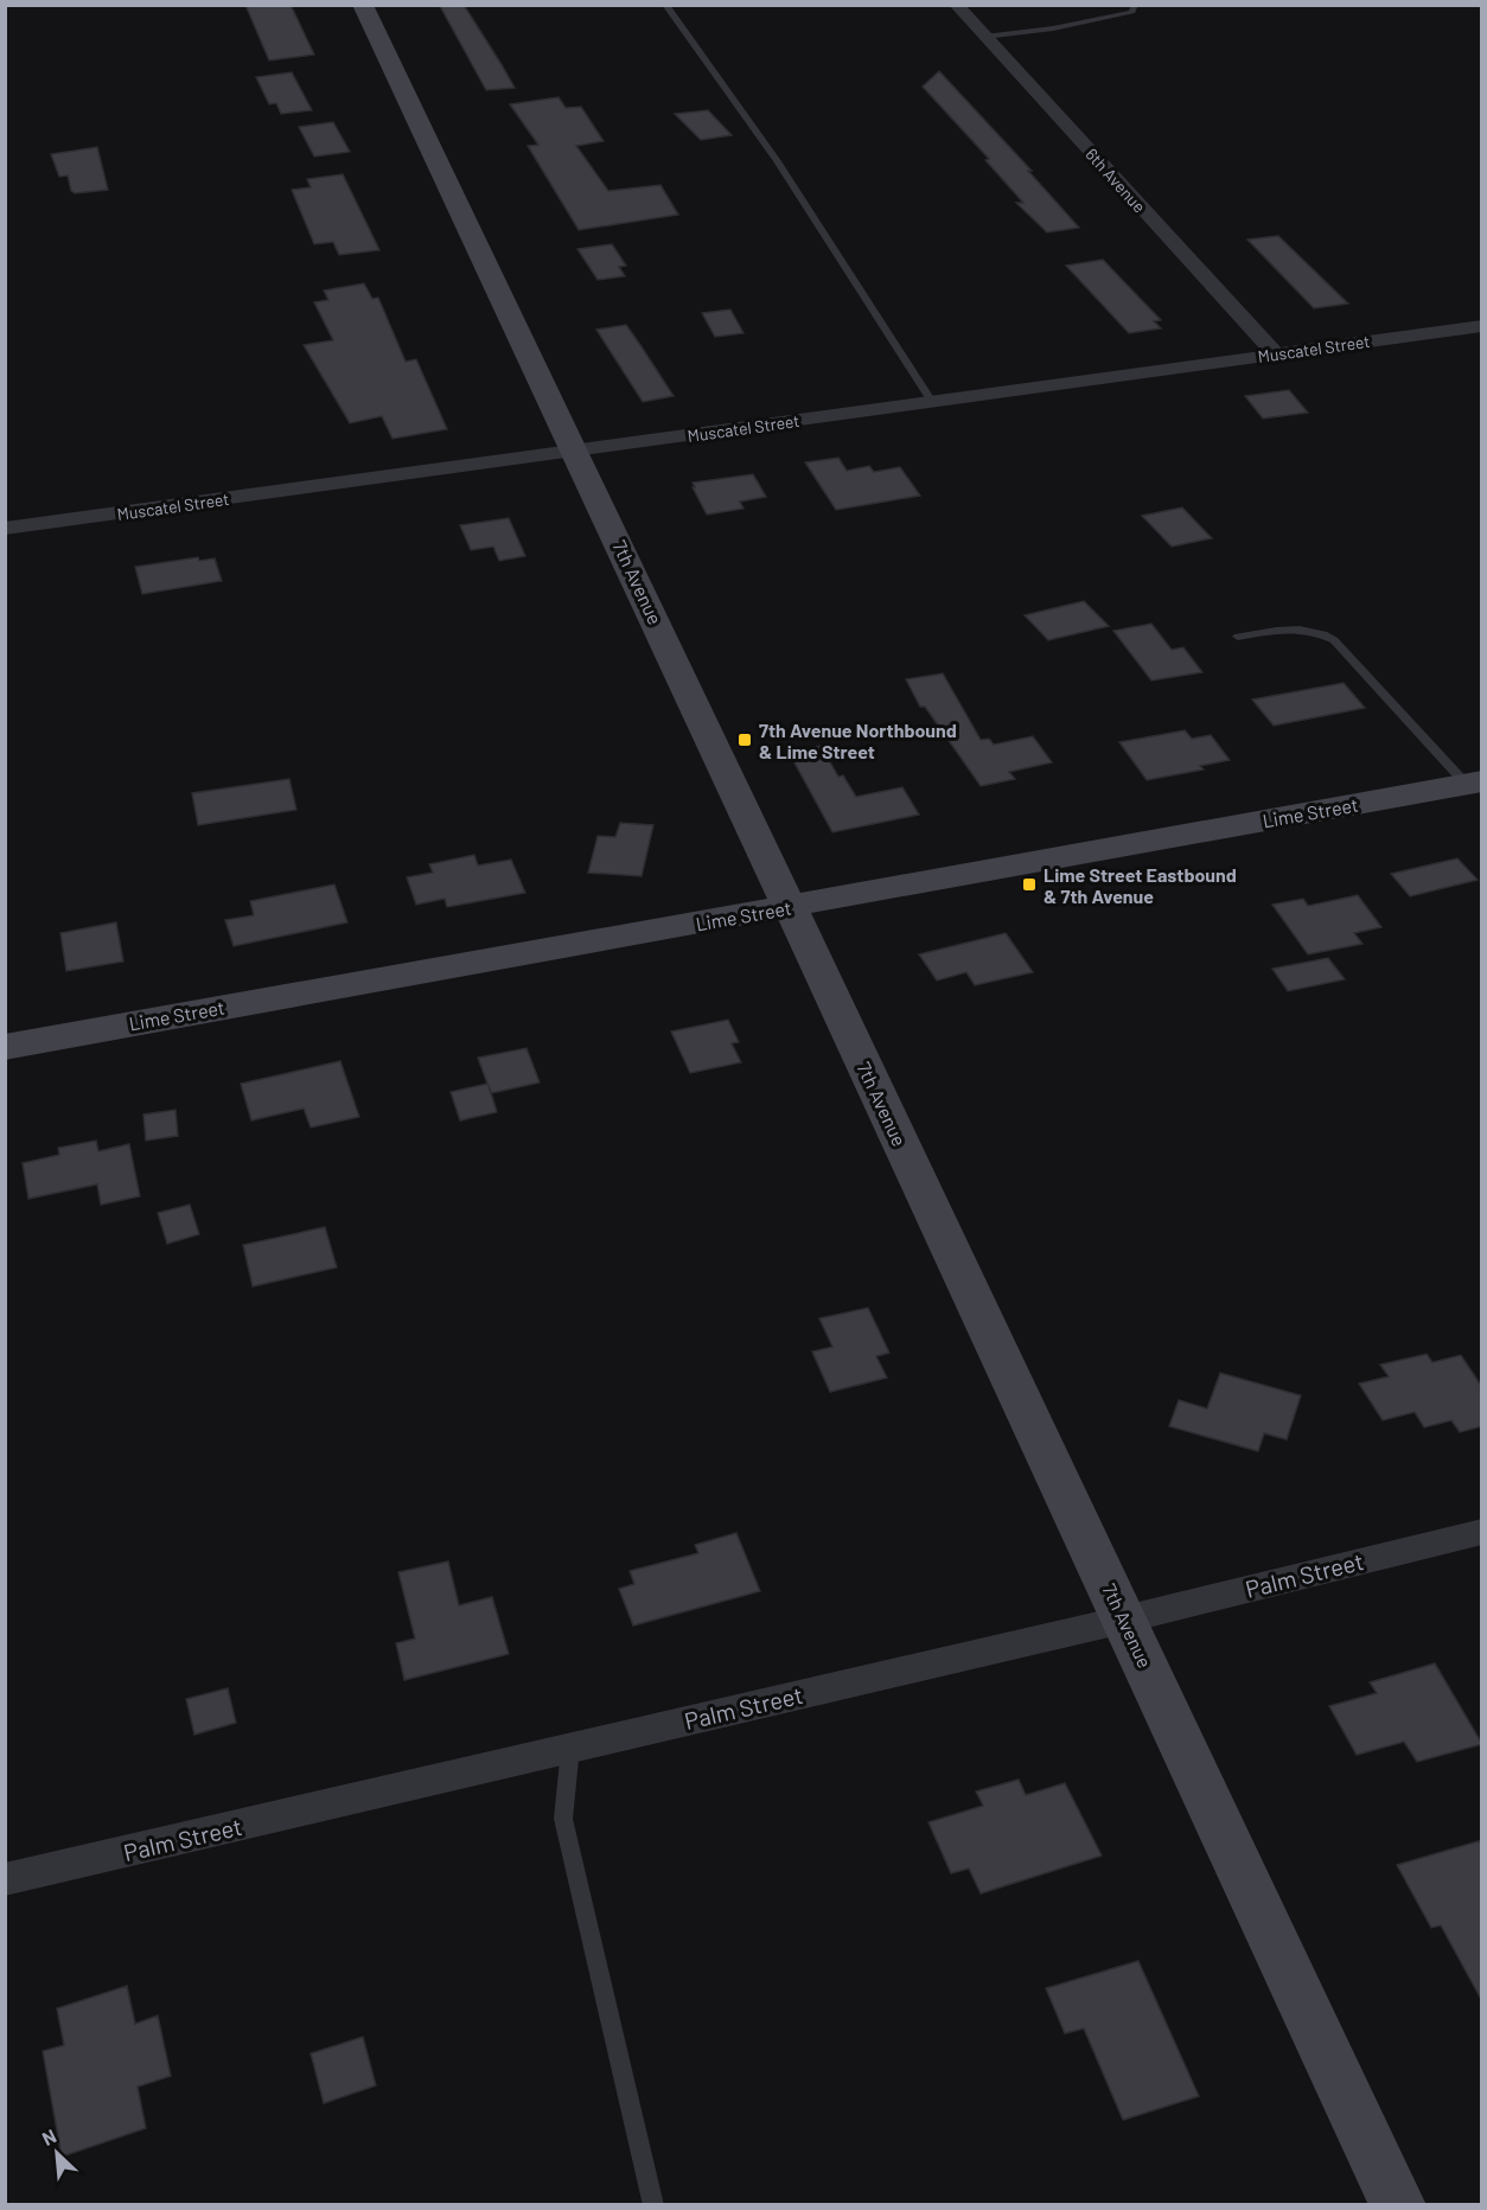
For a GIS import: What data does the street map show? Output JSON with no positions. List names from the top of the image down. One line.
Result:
{"streets":{"street":["6th Avenue","Muscatel Street","7th Avenue","Lime Street","Palm Street"]},"crossings":[["6th Avenue","Muscatel Street"],["Muscatel Street","7th Avenue"],["7th Avenue","Lime Street"],["7th Avenue","Palm Street"]],"places":{"transit":["7th Avenue Northbound & Lime Street","Lime Street Eastbound & 7th Avenue"]},"north":"top left"}
